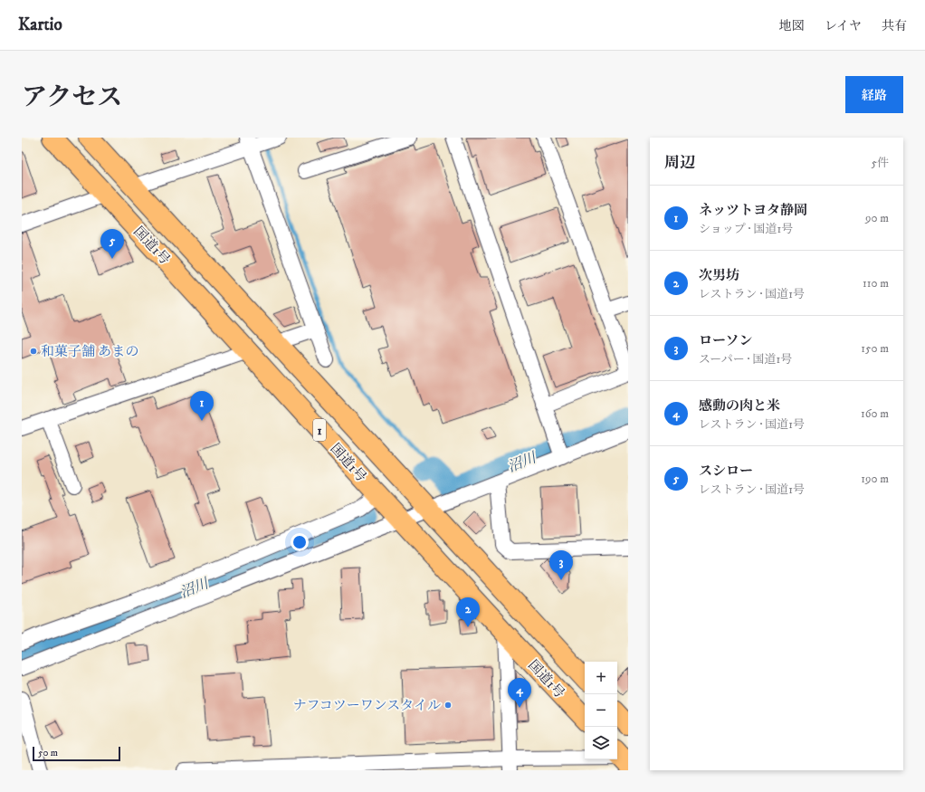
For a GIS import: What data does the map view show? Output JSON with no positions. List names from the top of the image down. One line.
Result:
{"streets":{"highway":["国道1号","1"]},"water":["沼川"],"places":["和菓子舗 あまの","ナフコツーワンスタイル"],"scale_bar":"50 m","page":{"header":"Kartio","nav":["地図","レイヤ","共有"],"title":"アクセス","buttons":"経路","heading":["周辺","5件"],"list":[{"mark":"1","name":"ネッツトヨタ静岡","note":"ショップ · 国道1号","value":"90 m"},{"mark":"2","name":"次男坊","note":"レストラン · 国道1号","value":"110 m"},{"mark":"3","name":"ローソン","note":"スーパー · 国道1号","value":"150 m"},{"mark":"4","name":"感動の肉と米","note":"レストラン · 国道1号","value":"160 m"},{"mark":"5","name":"スシロー","note":"レストラン · 国道1号","value":"190 m"}],"pins":["5","1","3","2","4"],"map_buttons":["+","−"],"scale":"50 m"}}
